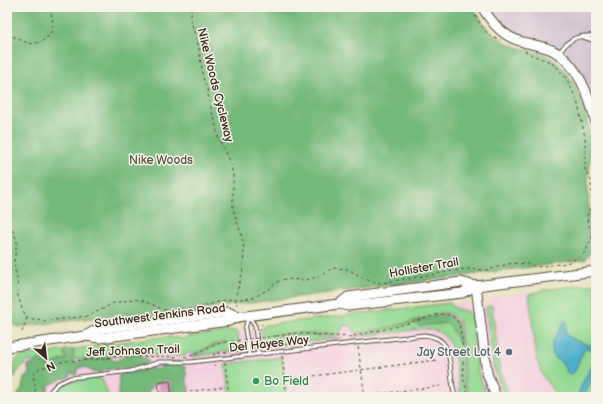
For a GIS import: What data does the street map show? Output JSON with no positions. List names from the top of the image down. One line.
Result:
{"streets":{"main road":["Southwest Jenkins Road"],"lane":["Del Hayes Way"],"path":["Nike Woods Cycleway","Hollister Trail","Jeff Johnson Trail"]},"crossings":[["Nike Woods Cycleway","Hollister Trail"]],"parks":["Nike Woods"],"places":["Jay Street Lot 4","Bo Field"],"north":"bottom right"}
